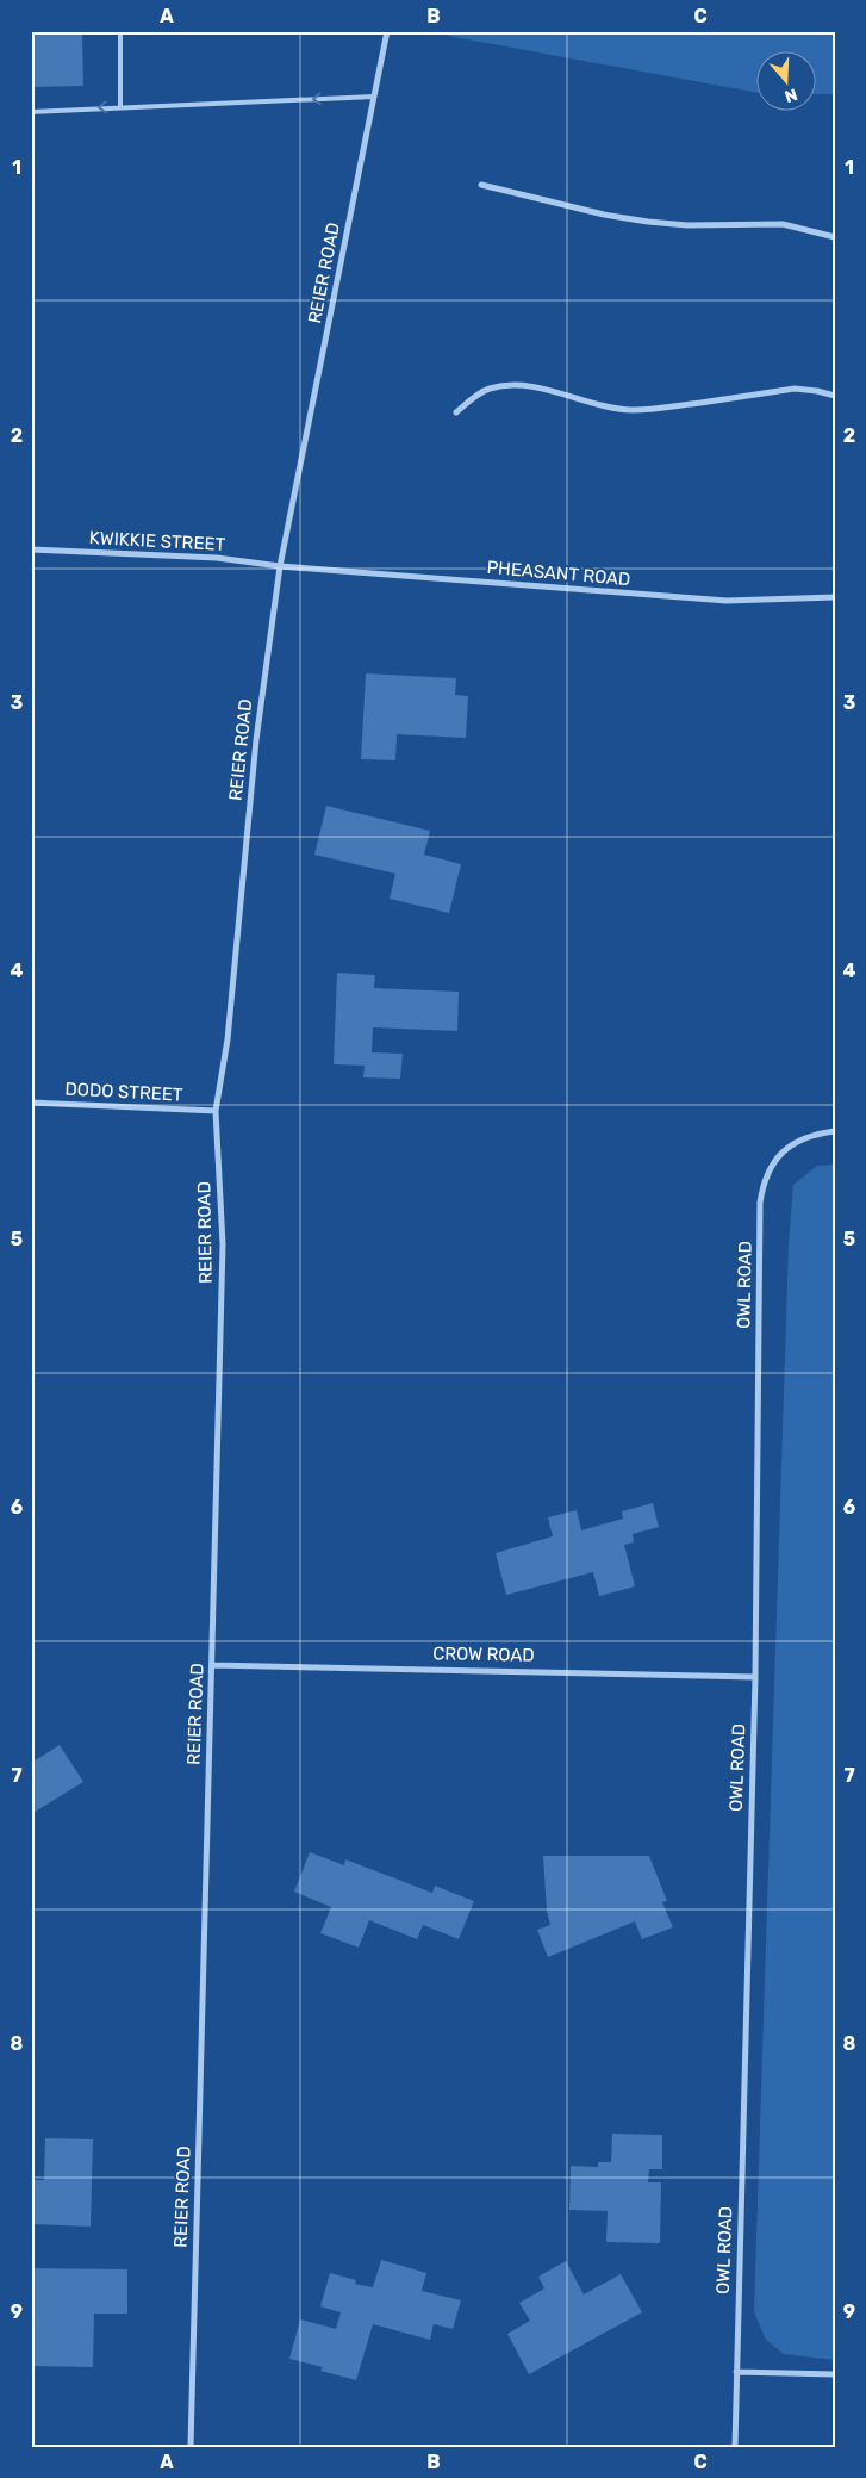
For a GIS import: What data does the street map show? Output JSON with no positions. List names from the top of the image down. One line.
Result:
{"streets":{"street":["REIER ROAD","KWIKKIE STREET","PHEASANT ROAD","DODO STREET","OWL ROAD","CROW ROAD"]},"crossings":[["REIER ROAD","KWIKKIE STREET"],["REIER ROAD","PHEASANT ROAD"],["REIER ROAD","DODO STREET"],["REIER ROAD","CROW ROAD"],["KWIKKIE STREET","PHEASANT ROAD"],["OWL ROAD","CROW ROAD"]],"north":"bottom","grid":{"columns":["A","B","C"],"rows":["1","2","3","4","5","6","7","8","9"]}}
